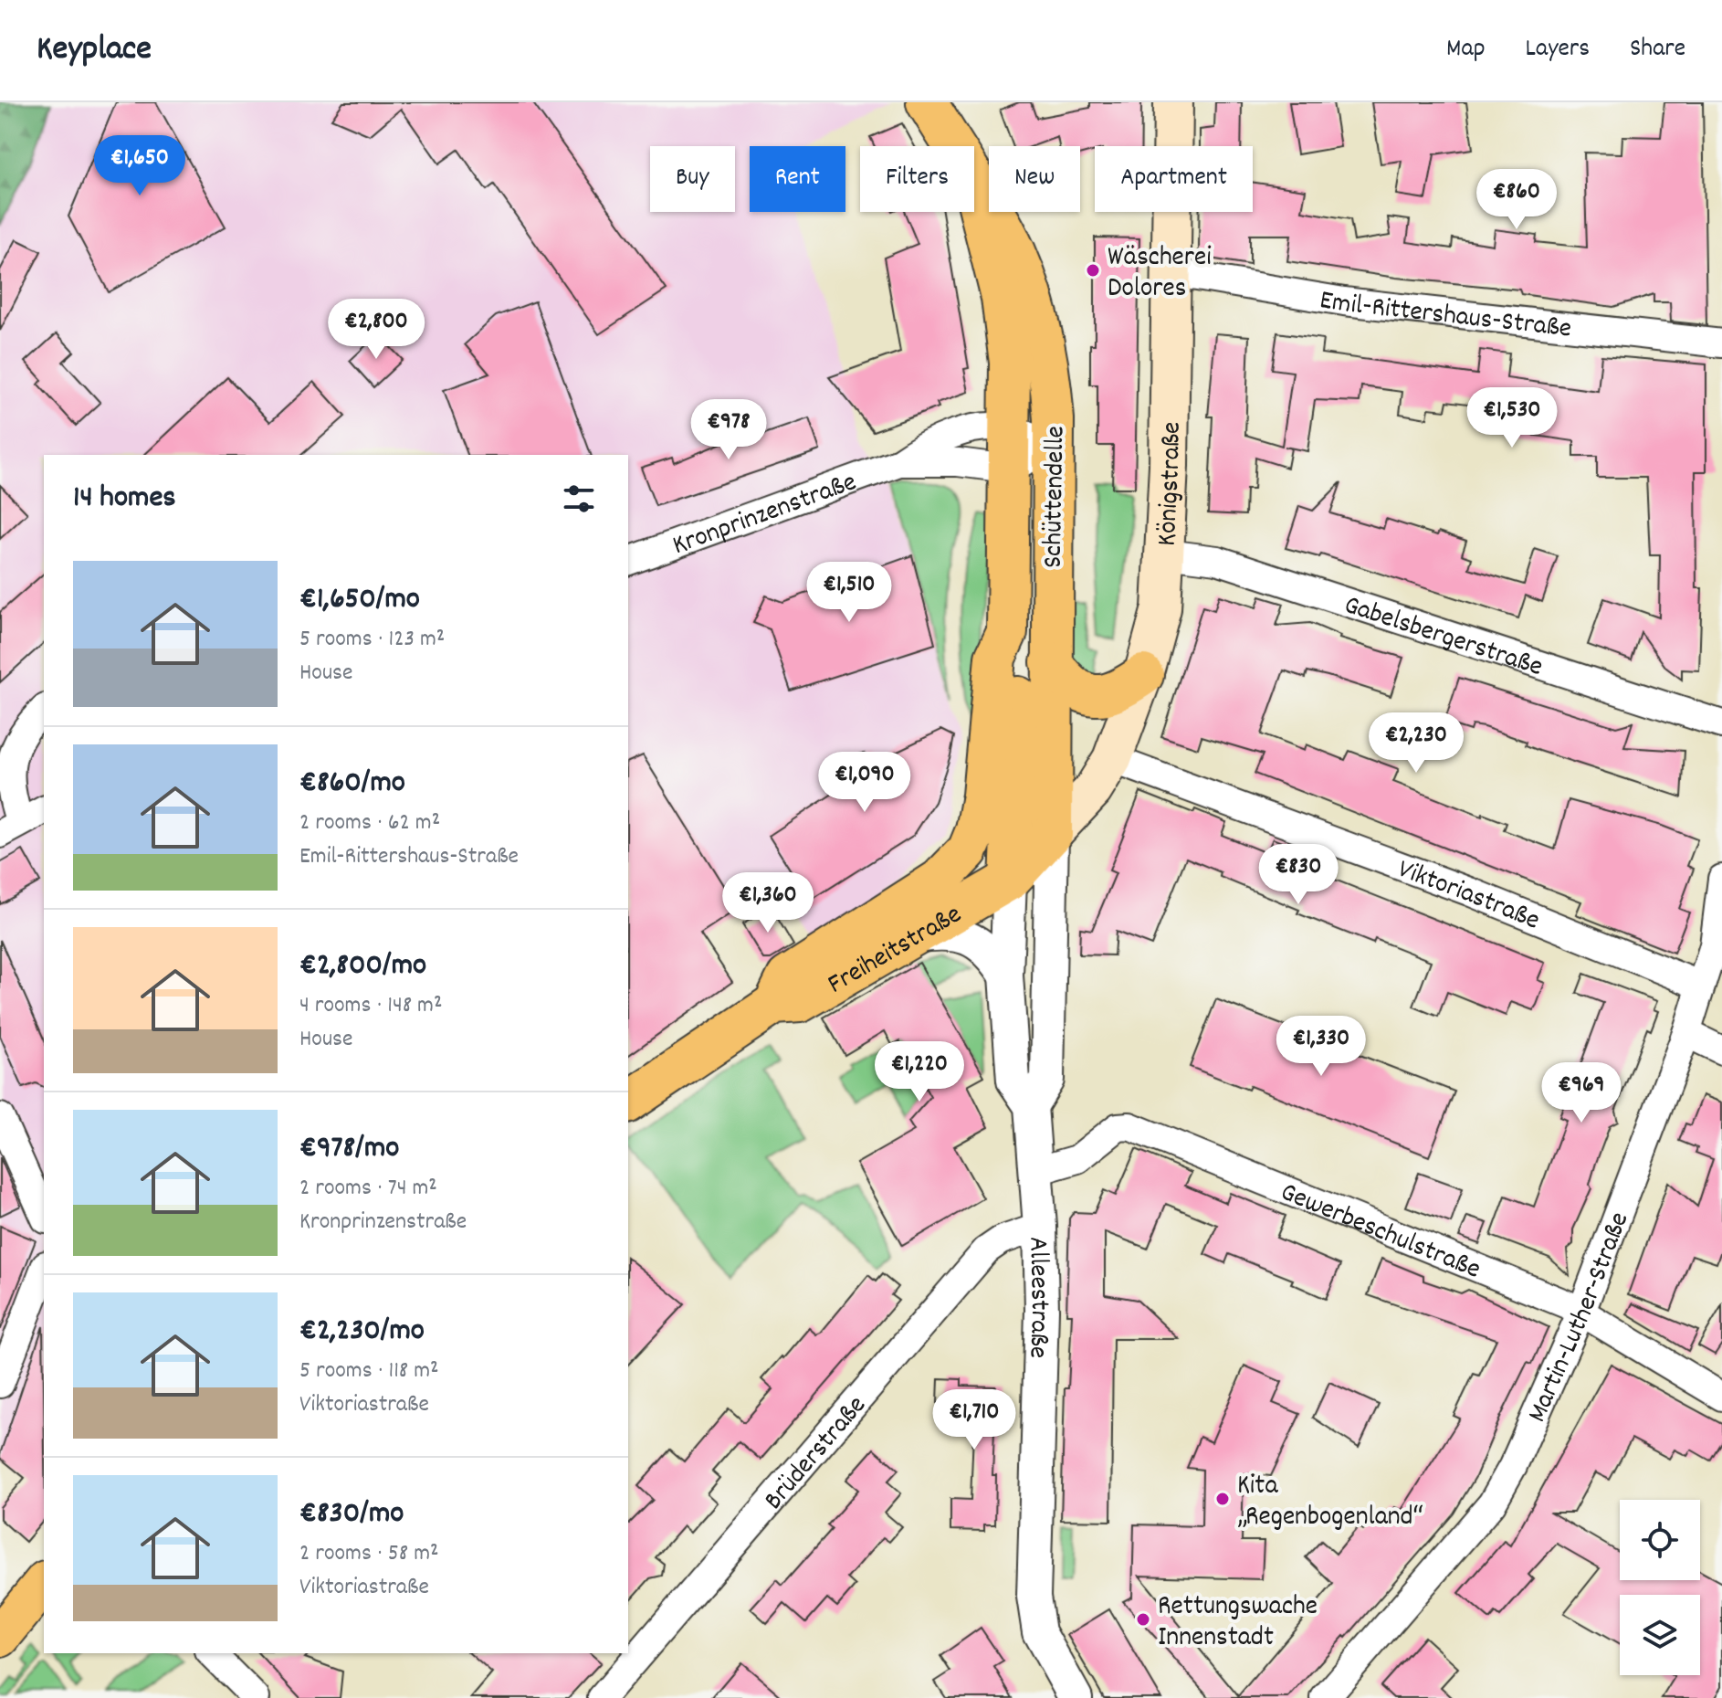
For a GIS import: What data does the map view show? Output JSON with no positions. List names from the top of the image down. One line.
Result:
{"streets":{"main road":["Königstraße","Schüttendelle","Freiheitstraße"],"street":["Emil-Rittershaus-Straße","Kronprinzenstraße","Gabelsbergerstraße","Viktoriastraße","Gewerbeschulstraße","Alleestraße","Martin-Luther-Straße","Brüderstraße"]},"crossings":[["Emil-Rittershaus-Straße","Königstraße"],["Königstraße","Schüttendelle"],["Königstraße","Gabelsbergerstraße"],["Königstraße","Viktoriastraße"],["Königstraße","Freiheitstraße"],["Schüttendelle","Kronprinzenstraße"],["Schüttendelle","Freiheitstraße"],["Viktoriastraße","Martin-Luther-Straße"],["Freiheitstraße","Alleestraße"],["Gewerbeschulstraße","Alleestraße"],["Gewerbeschulstraße","Martin-Luther-Straße"],["Alleestraße","Brüderstraße"]],"places":["Wäscherei Dolores","Kita „Regenbogenland“","Rettungswache Innenstadt"],"page":{"header":"Keyplace","nav":["Map","Layers","Share"],"price":["€1,650","€860","€2,800","€1,530","€978","€1,510","€2,230","€1,090","€830","€1,360","€1,330","€1,220","€969","€1,710"],"chip":["Buy","Rent","Filters","New","Apartment"],"heading":"14 homes","list":[{"name":"€1,650/mo","note":"5 rooms · 123 m² · House"},{"name":"€860/mo","note":"2 rooms · 62 m² · Emil-Rittershaus-Straße"},{"name":"€2,800/mo","note":"4 rooms · 148 m² · House"},{"name":"€978/mo","note":"2 rooms · 74 m² · Kronprinzenstraße"},{"name":"€2,230/mo","note":"5 rooms · 118 m² · Viktoriastraße"},{"name":"€830/mo","note":"2 rooms · 58 m² · Viktoriastraße"}]}}
